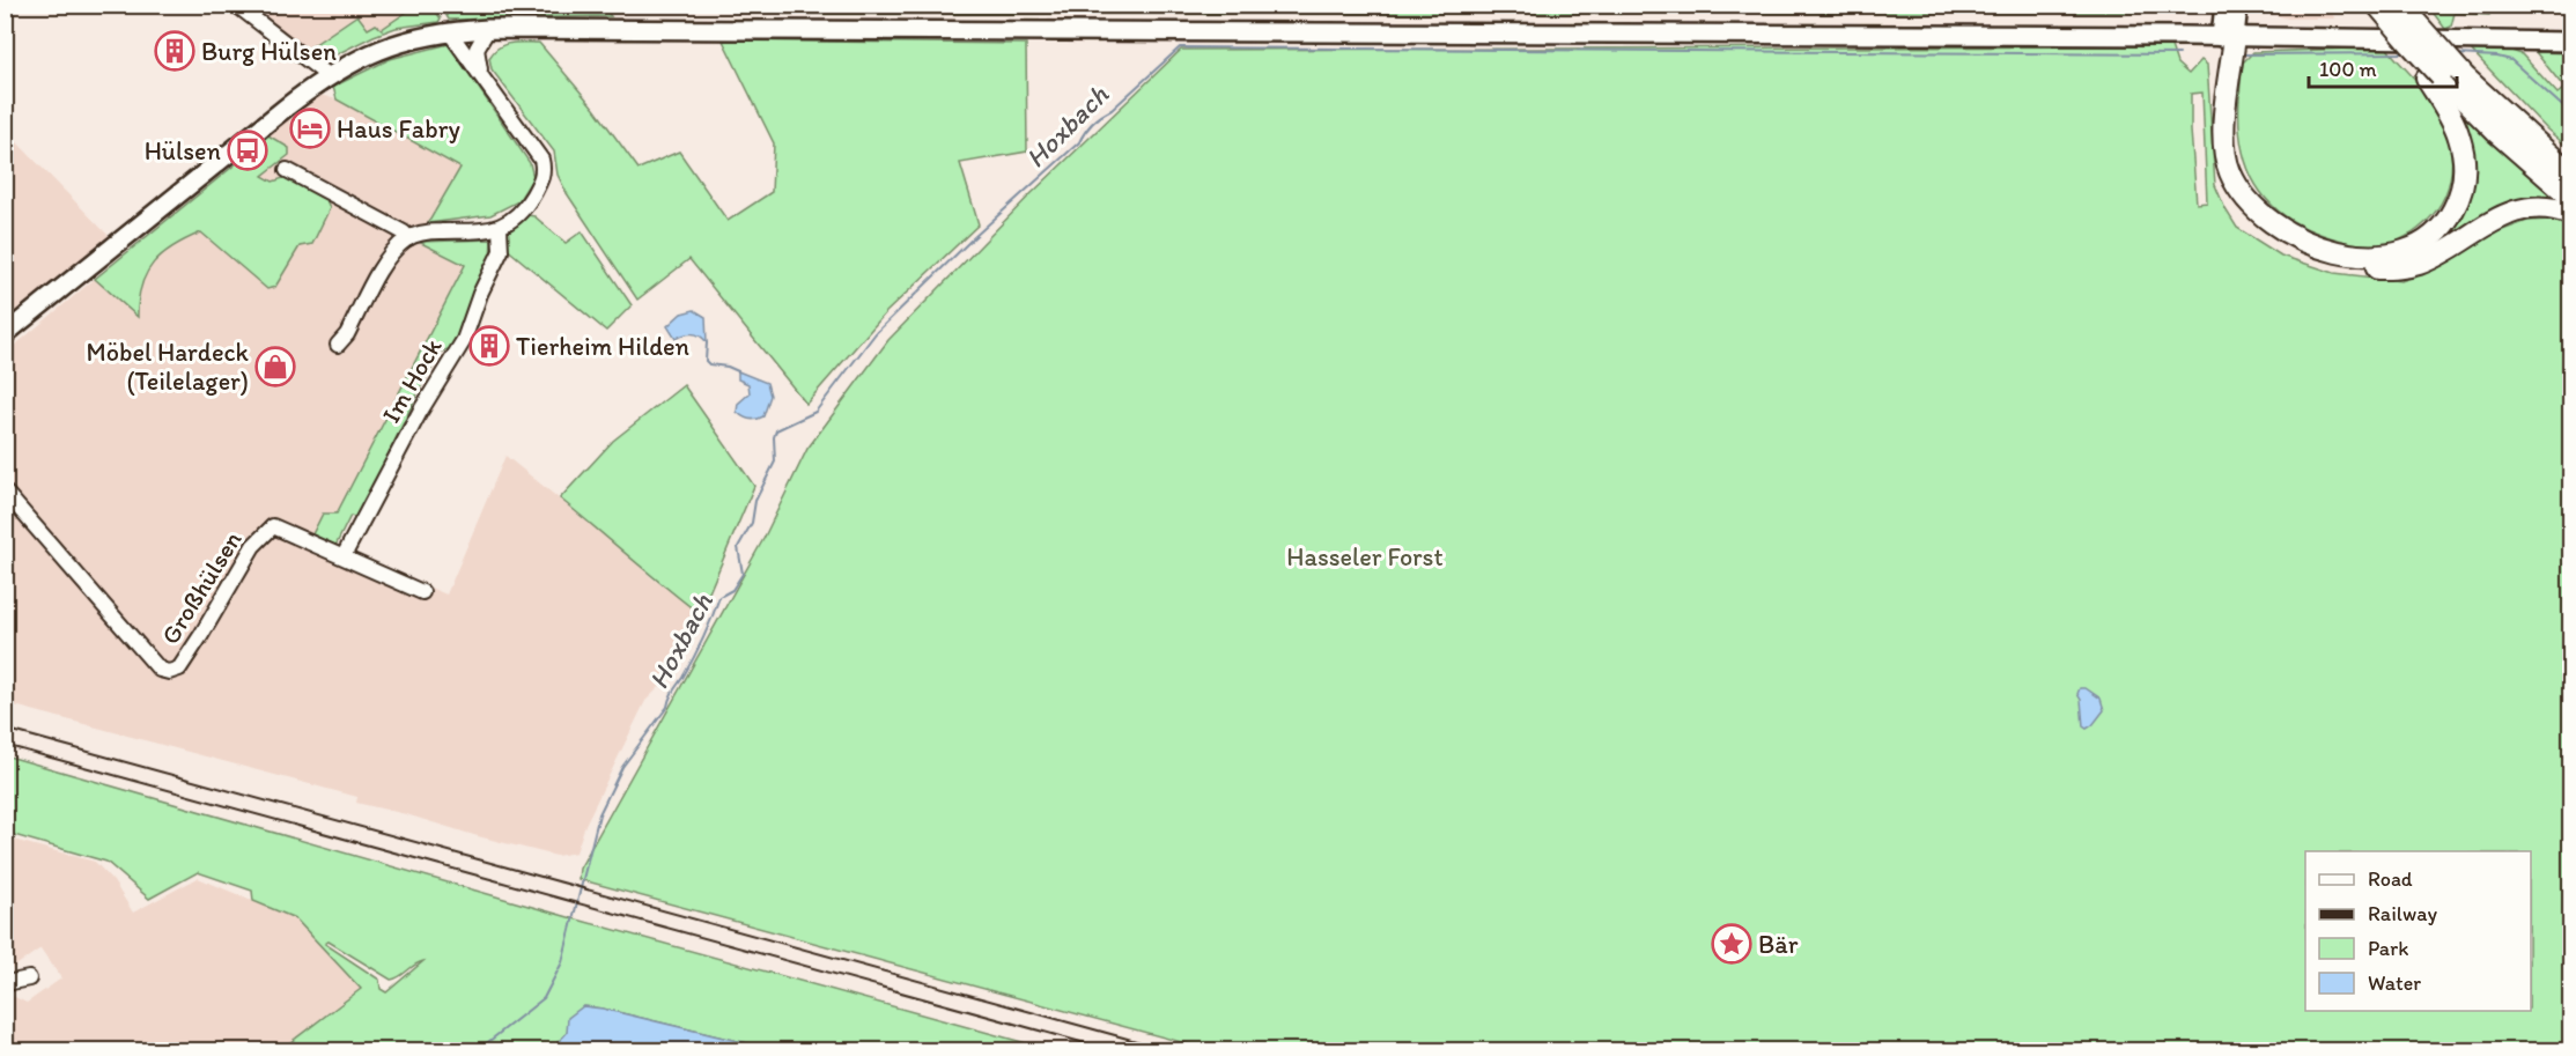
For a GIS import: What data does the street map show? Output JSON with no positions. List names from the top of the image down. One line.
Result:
{"streets":{"street":["Im Hock","Großhülsen"]},"water":["Hoxbach"],"parks":["Hasseler Forst"],"places":{"building":["Burg Hülsen","Tierheim Hilden"],"hotel":["Haus Fabry"],"bus stop":["Hülsen"],"shop":["Möbel Hardeck (Teilelager)"],"place":["Bär"]},"legend":["Road","Railway","Park","Water"],"scale_bar":"100 m"}
